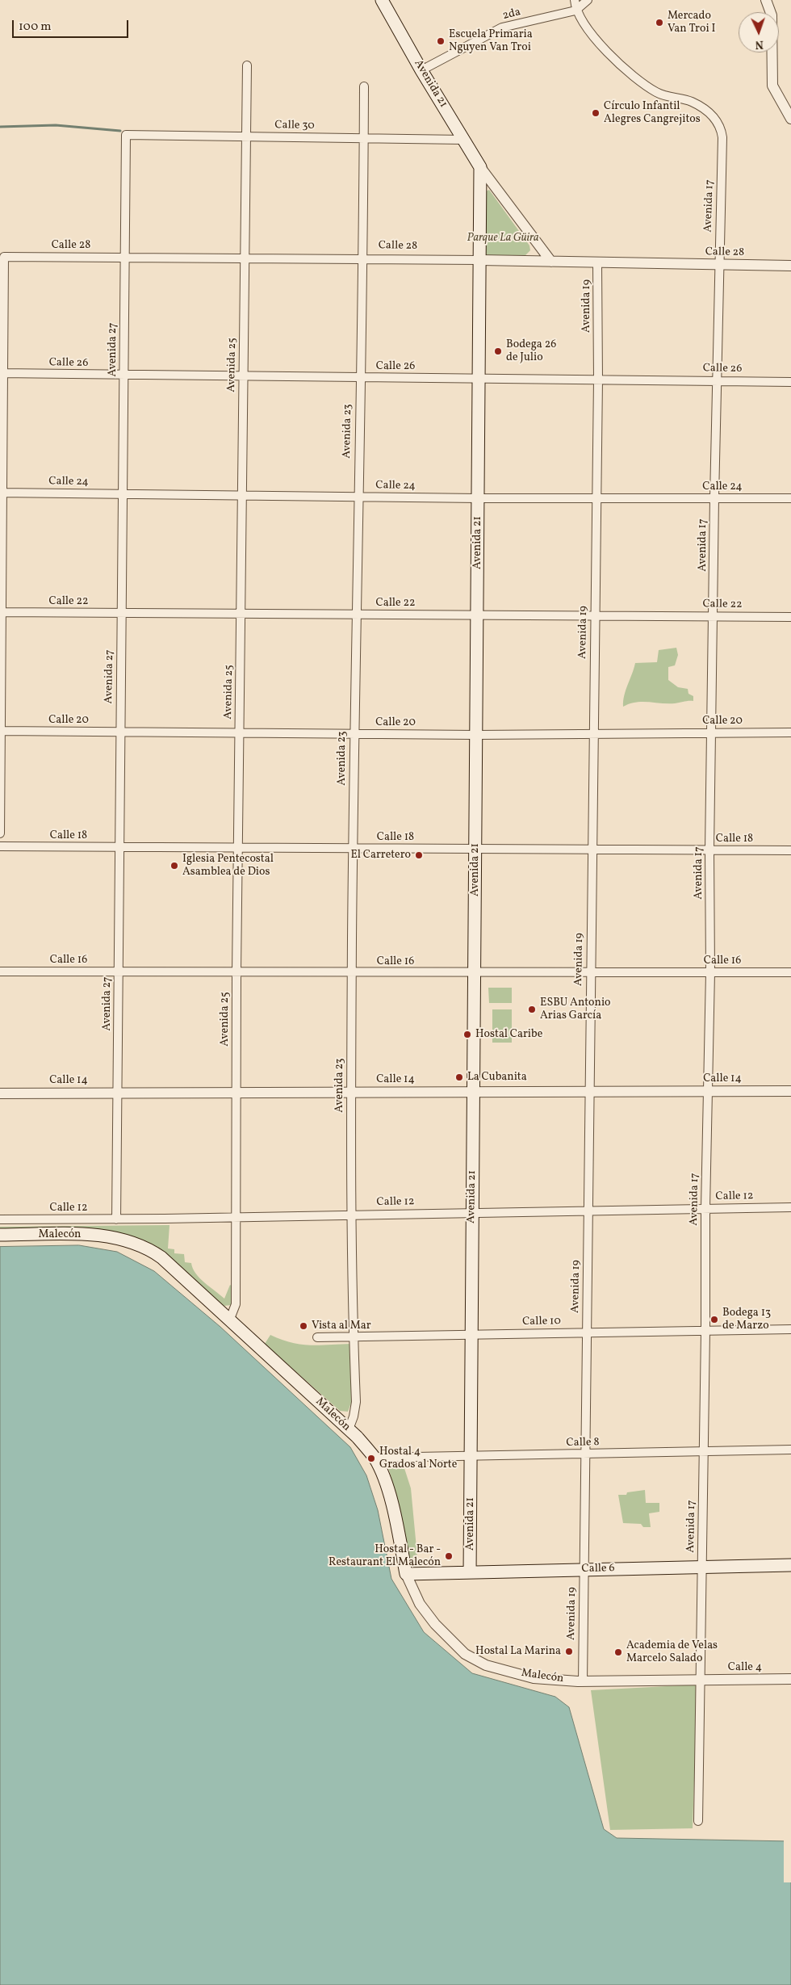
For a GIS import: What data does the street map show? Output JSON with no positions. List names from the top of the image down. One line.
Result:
{"streets":{"main road":["Avenida 21","Malecón","Calle 6"],"street":["2da","Calle 30","Avenida 17","Calle 28","Avenida 19","Avenida 27","Calle 26","Avenida 25","Avenida 23","Calle 24","Calle 22","Calle 20","Calle 18","Calle 16","Calle 14","Calle 12","Calle 10","Calle 8","Calle 4"]},"crossings":[["2da","Avenida 21"],["2da","Avenida 17"],["Avenida 21","Calle 30"],["Avenida 21","Calle 28"],["Avenida 21","Calle 26"],["Avenida 21","Calle 24"],["Avenida 21","Calle 22"],["Avenida 21","Calle 20"],["Avenida 21","Calle 18"],["Avenida 21","Calle 16"],["Avenida 21","Calle 14"],["Avenida 21","Calle 12"],["Avenida 21","Calle 10"],["Avenida 21","Calle 8"],["Avenida 21","Calle 6"],["Calle 30","Avenida 27"],["Calle 30","Avenida 25"],["Calle 30","Avenida 23"],["Avenida 17","Calle 28"],["Avenida 17","Calle 26"],["Avenida 17","Calle 24"],["Avenida 17","Calle 22"],["Avenida 17","Calle 20"],["Avenida 17","Calle 18"],["Avenida 17","Calle 16"],["Avenida 17","Calle 14"],["Avenida 17","Calle 12"],["Avenida 17","Calle 10"],["Avenida 17","Calle 8"],["Avenida 17","Calle 6"],["Avenida 17","Calle 4"],["Calle 28","Avenida 19"],["Calle 28","Avenida 27"],["Calle 28","Calle 26"],["Calle 28","Avenida 25"],["Calle 28","Avenida 23"],["Avenida 19","Calle 26"],["Avenida 19","Calle 24"],["Avenida 19","Calle 22"],["Avenida 19","Calle 20"],["Avenida 19","Calle 18"],["Avenida 19","Calle 16"],["Avenida 19","Calle 14"],["Avenida 19","Calle 12"],["Avenida 19","Malecón"],["Avenida 19","Calle 10"],["Avenida 19","Calle 8"],["Avenida 19","Calle 6"],["Avenida 19","Calle 4"],["Avenida 27","Calle 26"],["Avenida 27","Calle 24"],["Avenida 27","Calle 22"],["Avenida 27","Calle 20"],["Avenida 27","Calle 18"],["Avenida 27","Calle 16"],["Avenida 27","Calle 14"],["Avenida 27","Calle 12"],["Calle 26","Avenida 25"],["Calle 26","Avenida 23"],["Avenida 25","Calle 24"],["Avenida 25","Calle 22"],["Avenida 25","Calle 20"],["Avenida 25","Calle 18"],["Avenida 25","Calle 16"],["Avenida 25","Calle 14"],["Avenida 25","Calle 12"],["Avenida 25","Malecón"],["Avenida 23","Calle 24"],["Avenida 23","Calle 22"],["Avenida 23","Calle 20"],["Avenida 23","Calle 18"],["Avenida 23","Calle 16"],["Avenida 23","Calle 14"],["Avenida 23","Calle 12"],["Avenida 23","Malecón"],["Avenida 23","Calle 10"],["Malecón","Calle 8"],["Malecón","Calle 6"],["Malecón","Calle 4"]],"parks":["Parque La Güira"],"places":["Mercado Van Troi I","Escuela Primaria Nguyen Van Troi","Círculo Infantil Alegres Cangrejitos","Bodega 26 de Julio","El Carretero","Iglesia Pentecostal Asamblea de Dios","ESBU Antonio Arias García","Hostal Caribe","La Cubanita","Bodega 13 de Marzo","Vista al Mar","Hostal 4 Grados al Norte","Hostal - Bar - Restaurant El Malecón","Hostal La Marina","Academia de Velas Marcelo Salado"],"scale_bar":"100 m","north":"bottom"}
